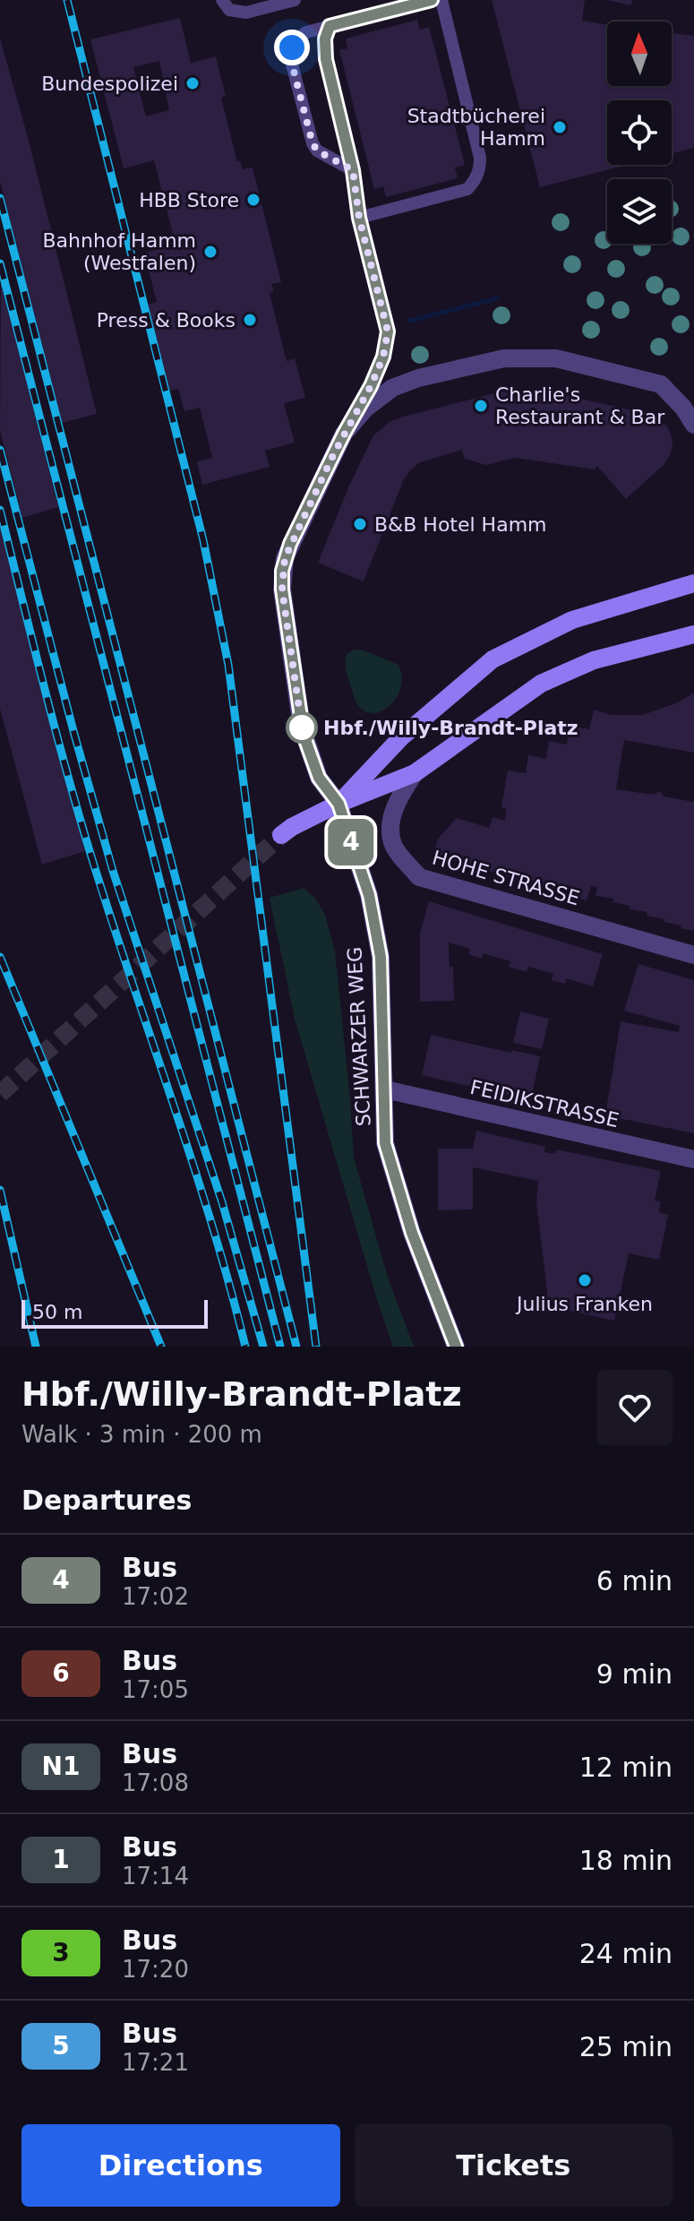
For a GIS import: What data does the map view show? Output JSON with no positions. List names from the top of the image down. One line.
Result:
{"streets":{"street":["HOHE STRASSE","SCHWARZER WEG","FEIDIKSTRASSE"]},"crossings":[["SCHWARZER WEG","FEIDIKSTRASSE"]],"places":["Bundespolizei","Stadtbücherei Hamm","HBB Store","Bahnhof Hamm (Westfalen)","Press & Books","Charlie's Restaurant & Bar","B&B Hotel Hamm","Hbf./Willy-Brandt-Platz","Julius Franken"],"lines":["bus line 4"],"scale_bar":"50 m","north":"top","page":{"on_map":"4","scale":"50 m","heading":[["Hbf./Willy-Brandt-Platz","Walk · 3 min · 200 m"],"Departures"],"list":[{"mark":"4","name":"Bus","note":"17:02","value":"6 min"},{"mark":"6","name":"Bus","note":"17:05","value":"9 min"},{"mark":"N1","name":"Bus","note":"17:08","value":"12 min"},{"mark":"1","name":"Bus","note":"17:14","value":"18 min"},{"mark":"3","name":"Bus","note":"17:20","value":"24 min"},{"mark":"5","name":"Bus","note":"17:21","value":"25 min"}],"buttons":["Directions","Tickets"]}}
